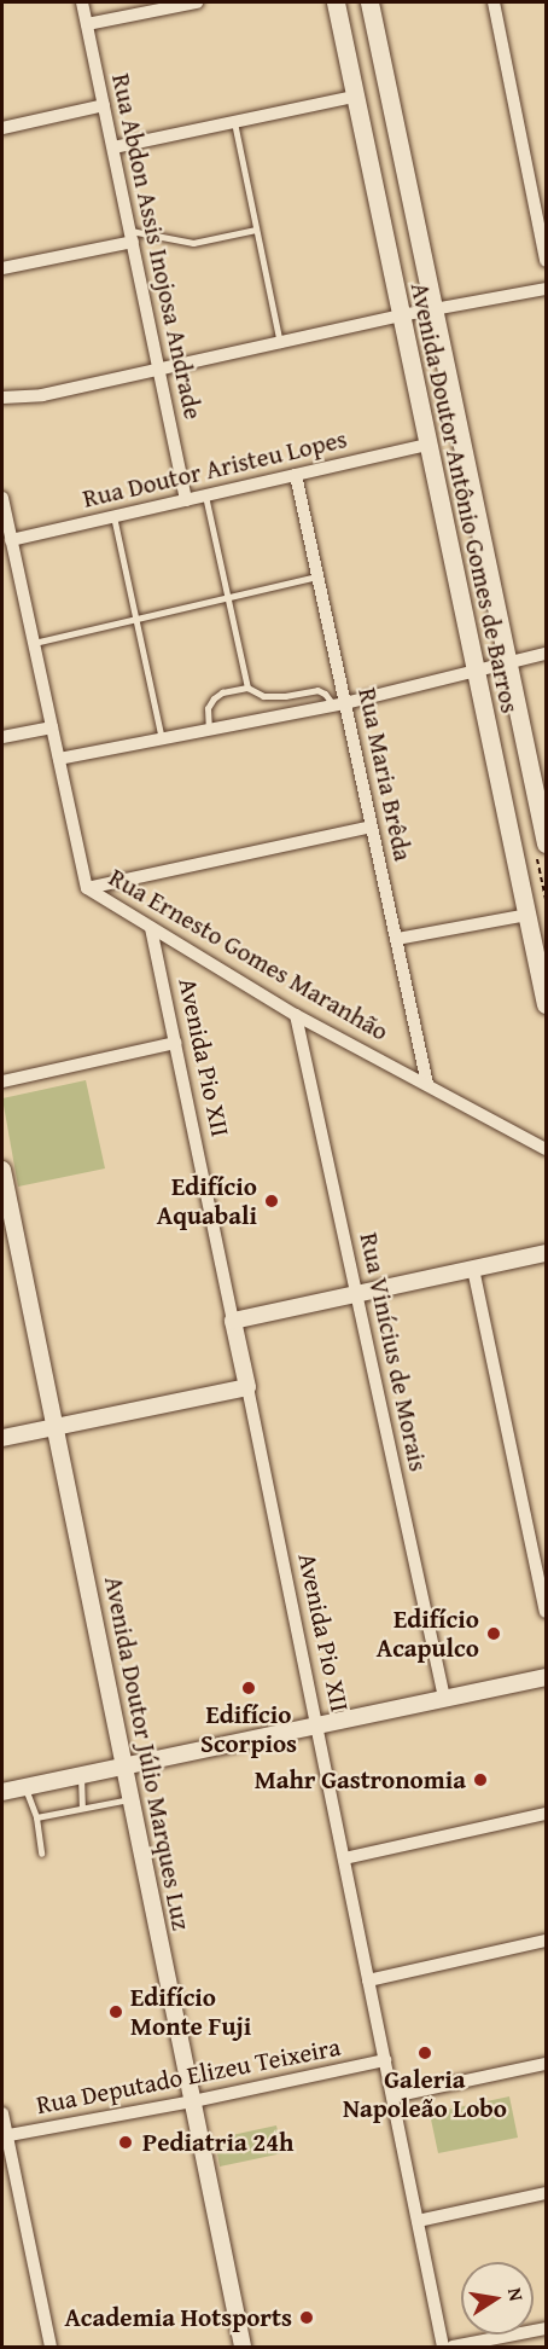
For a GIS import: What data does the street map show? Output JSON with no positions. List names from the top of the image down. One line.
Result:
{"streets":{"main road":["Avenida Doutor Antônio Gomes de Barros"],"street":["Rua Abdon Assis Inojosa Andrade","Rua Doutor Aristeu Lopes","Rua Maria Brêda","Rua Ernesto Gomes Maranhão","Avenida Pio XII","Rua Vinícius de Morais","Avenida Doutor Júlio Marques Luz","Rua Deputado Elizeu Teixeira"]},"crossings":[["Rua Abdon Assis Inojosa Andrade","Rua Doutor Aristeu Lopes"],["Rua Doutor Aristeu Lopes","Avenida Doutor Antônio Gomes de Barros"],["Rua Doutor Aristeu Lopes","Rua Maria Brêda"],["Rua Doutor Aristeu Lopes","Rua Ernesto Gomes Maranhão"],["Rua Maria Brêda","Rua Ernesto Gomes Maranhão"],["Rua Ernesto Gomes Maranhão","Avenida Pio XII"],["Rua Ernesto Gomes Maranhão","Rua Vinícius de Morais"],["Avenida Pio XII","Rua Deputado Elizeu Teixeira"],["Avenida Doutor Júlio Marques Luz","Rua Deputado Elizeu Teixeira"]],"places":["Edifício Aquabali","Edifício Acapulco","Edifício Scorpios","Mahr Gastronomia","Edifício Monte Fuji","Galeria Napoleão Lobo","Pediatria 24h","Academia Hotsports"],"north":"right"}
